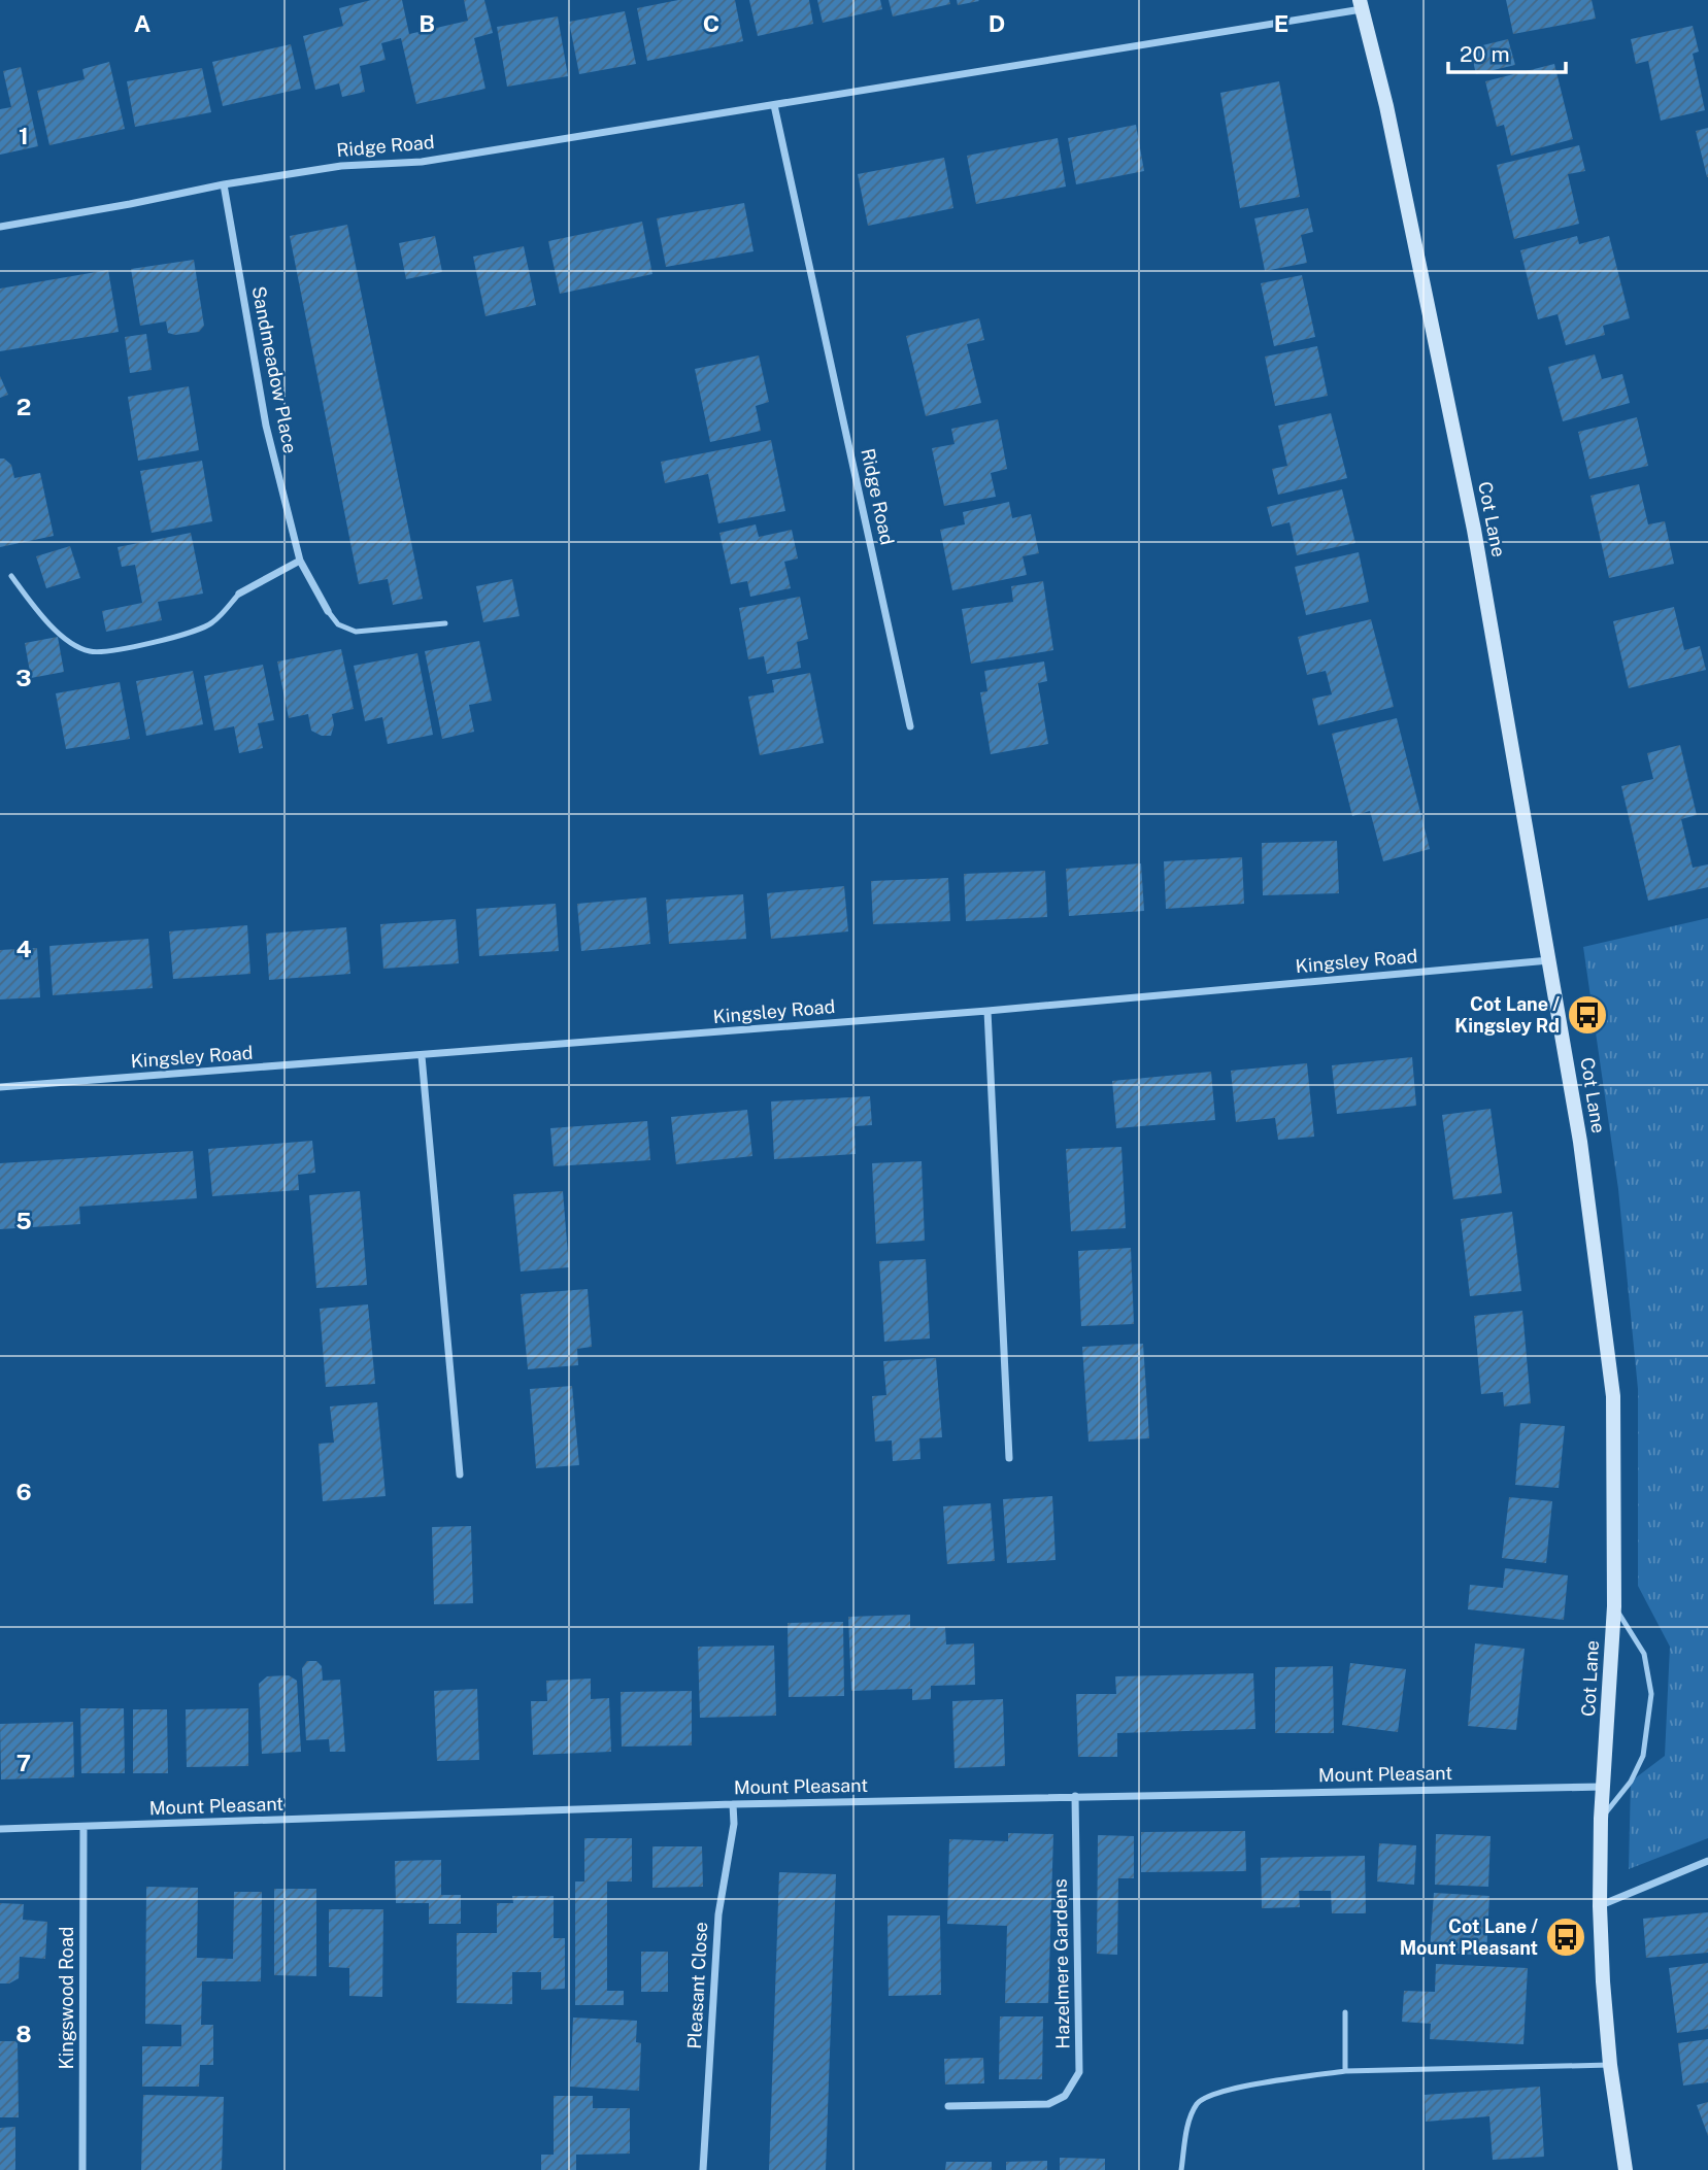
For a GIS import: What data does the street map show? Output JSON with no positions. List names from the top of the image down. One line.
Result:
{"streets":{"street":["Ridge Road","Sandmeadow Place","Cot Lane","Kingsley Road","Mount Pleasant","Hazelmere Gardens","Pleasant Close","Kingswood Road"]},"crossings":[["Ridge Road","Sandmeadow Place"],["Ridge Road","Cot Lane"],["Cot Lane","Kingsley Road"],["Cot Lane","Mount Pleasant"],["Mount Pleasant","Hazelmere Gardens"],["Mount Pleasant","Pleasant Close"],["Mount Pleasant","Kingswood Road"]],"places":{"bus stop":["Cot Lane / Kingsley Rd","Cot Lane / Mount Pleasant"]},"scale_bar":"20 m","grid":{"columns":["A","B","C","D","E"],"rows":["1","2","3","4","5","6","7","8"]}}
